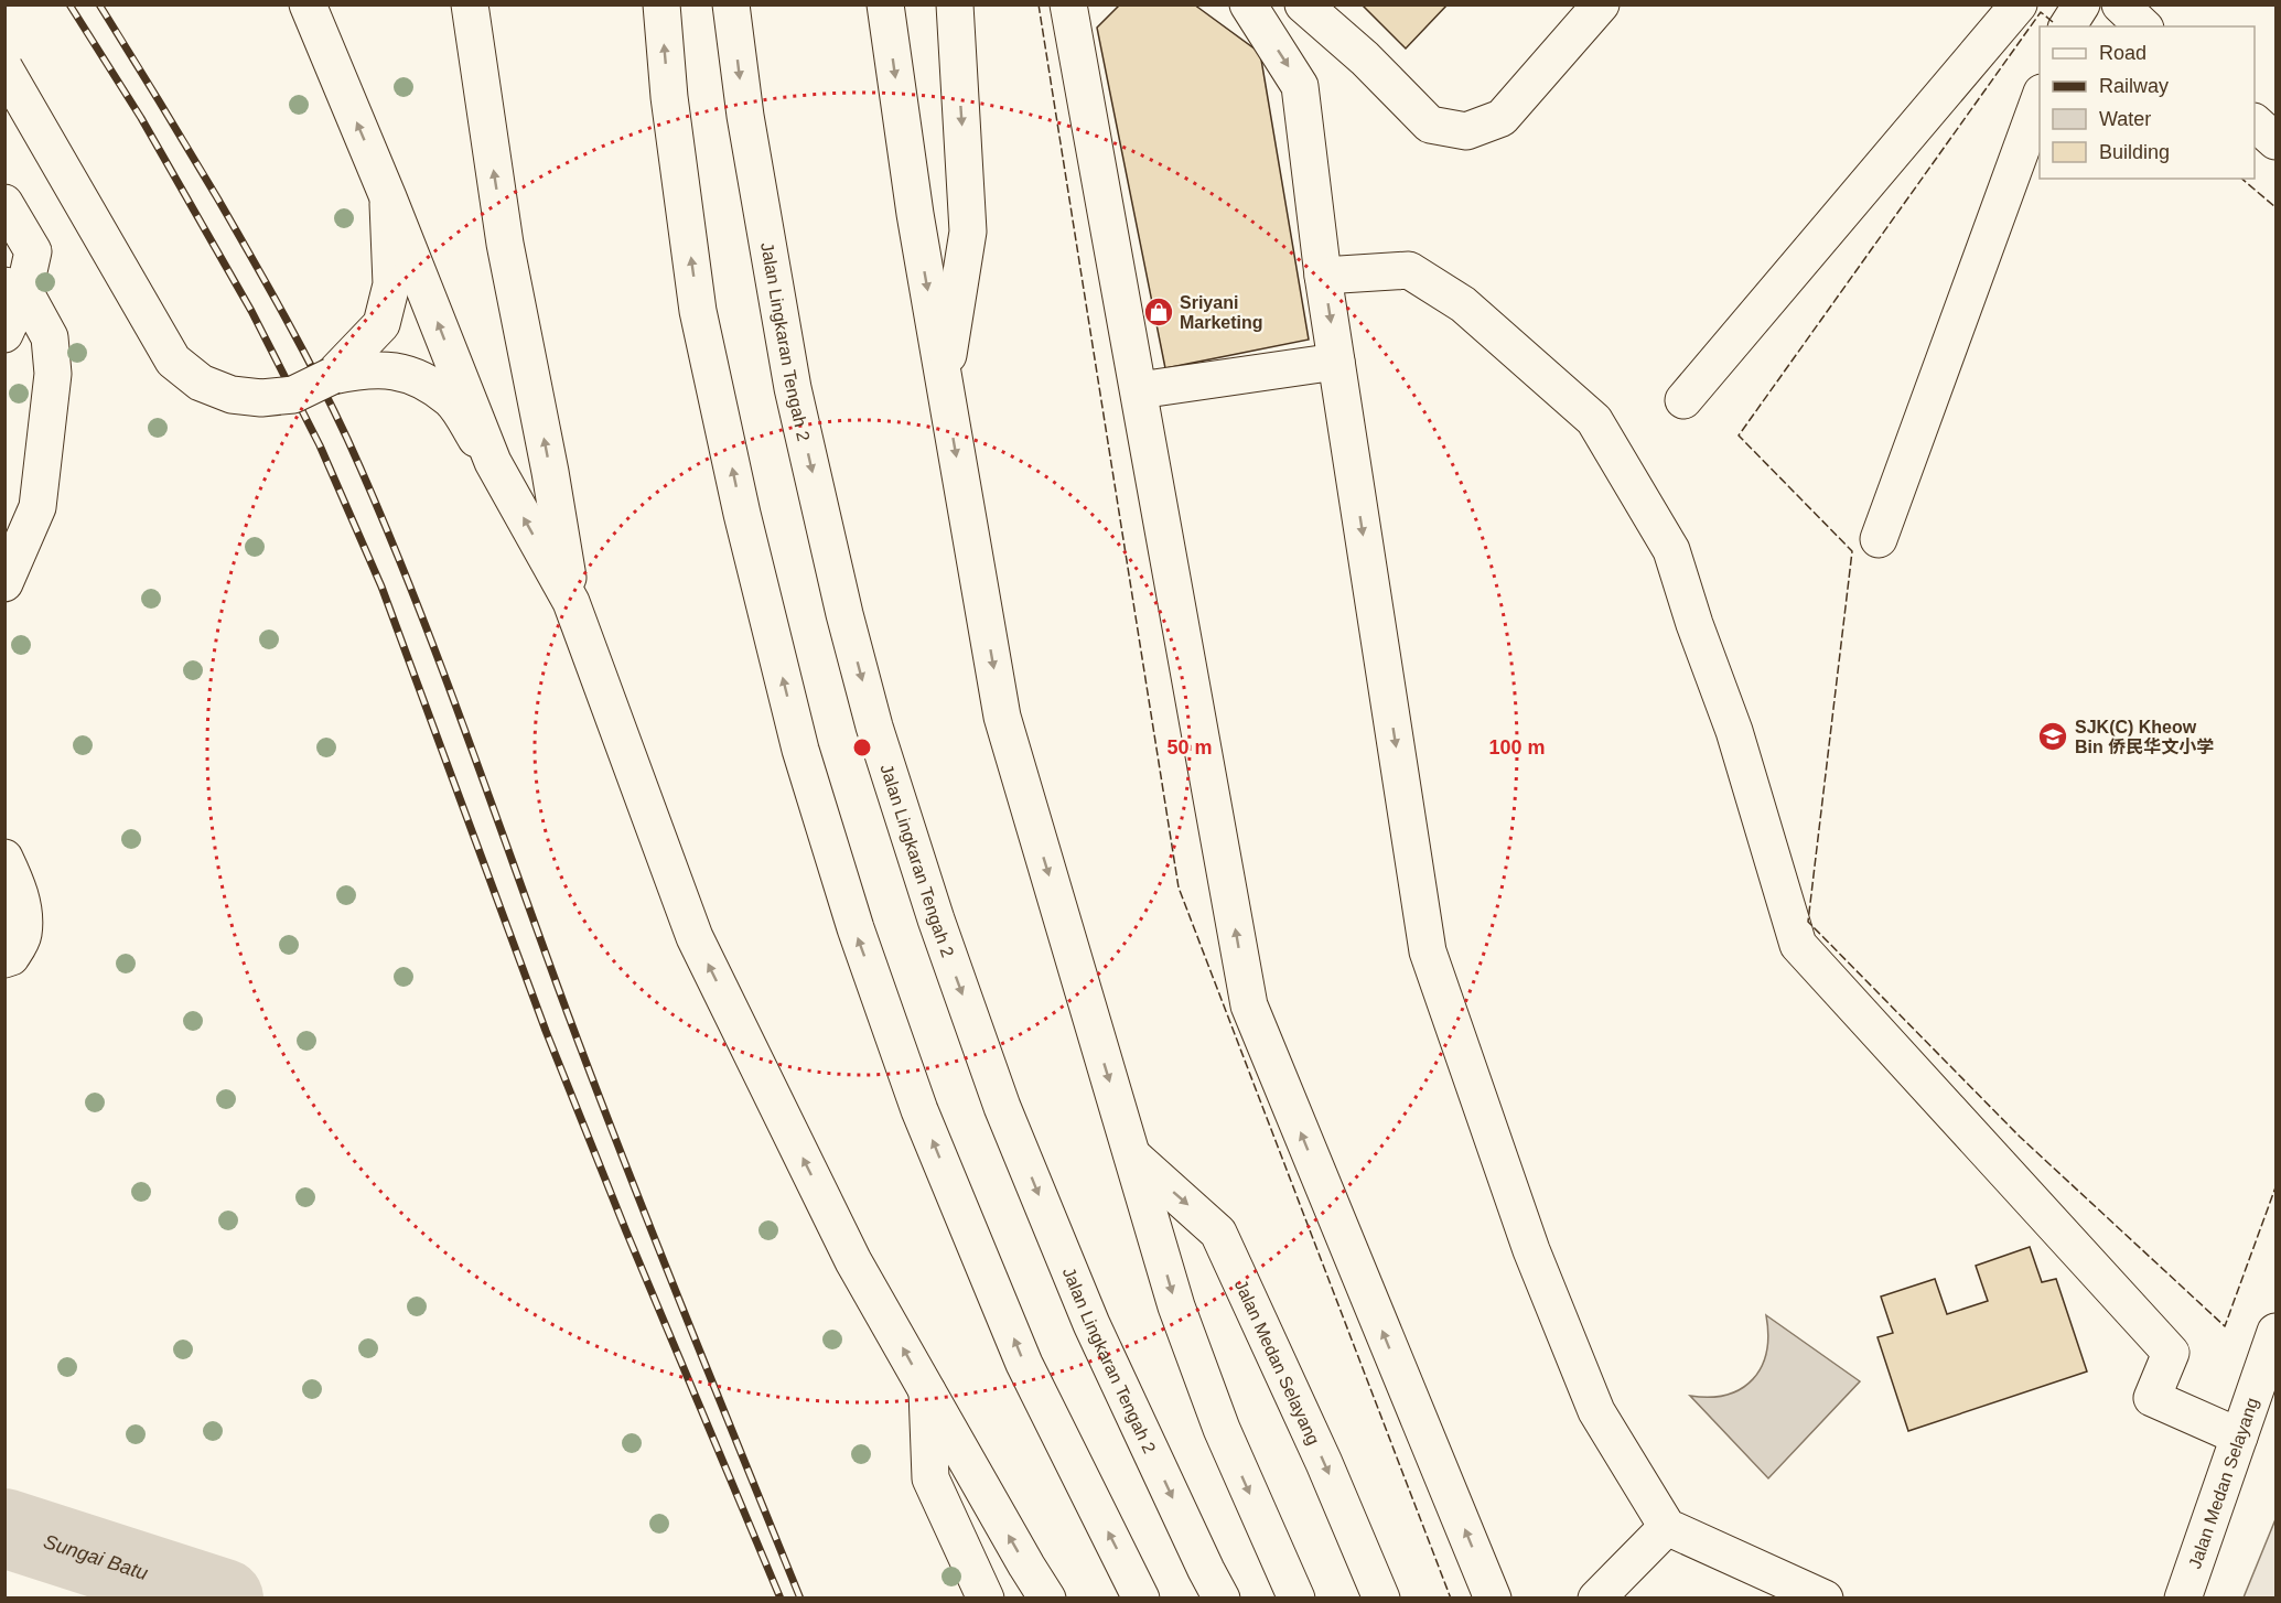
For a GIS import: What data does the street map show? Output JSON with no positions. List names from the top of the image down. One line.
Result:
{"streets":{"main road":["Jalan Lingkaran Tengah 2","Jalan Medan Selayang"]},"water":["Sungai Batu"],"places":{"shop":["Sriyani Marketing"],"school or university":["SJK(C) Kheow Bin 侨民华文小学"]},"legend":["Road","Railway","Water","Building"],"rings":["50 m","100 m"]}
